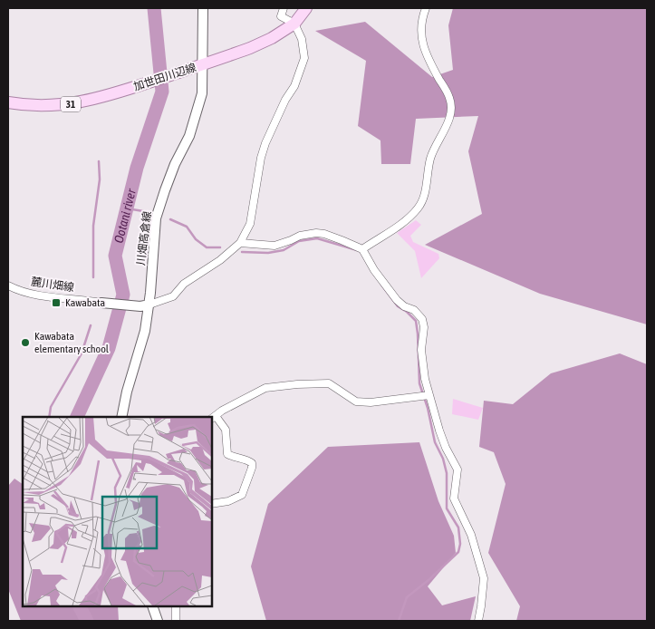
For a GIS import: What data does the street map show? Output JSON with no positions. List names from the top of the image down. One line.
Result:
{"streets":{"main road":["加世田川辺線","31"],"street":["川畑高倉線","麓川畑線"]},"crossings":[["加世田川辺線","川畑高倉線"],["川畑高倉線","麓川畑線"]],"water":["Ootani river"],"places":{"transit":["Kawabata"],"other":["Kawabata elementary school"]}}
